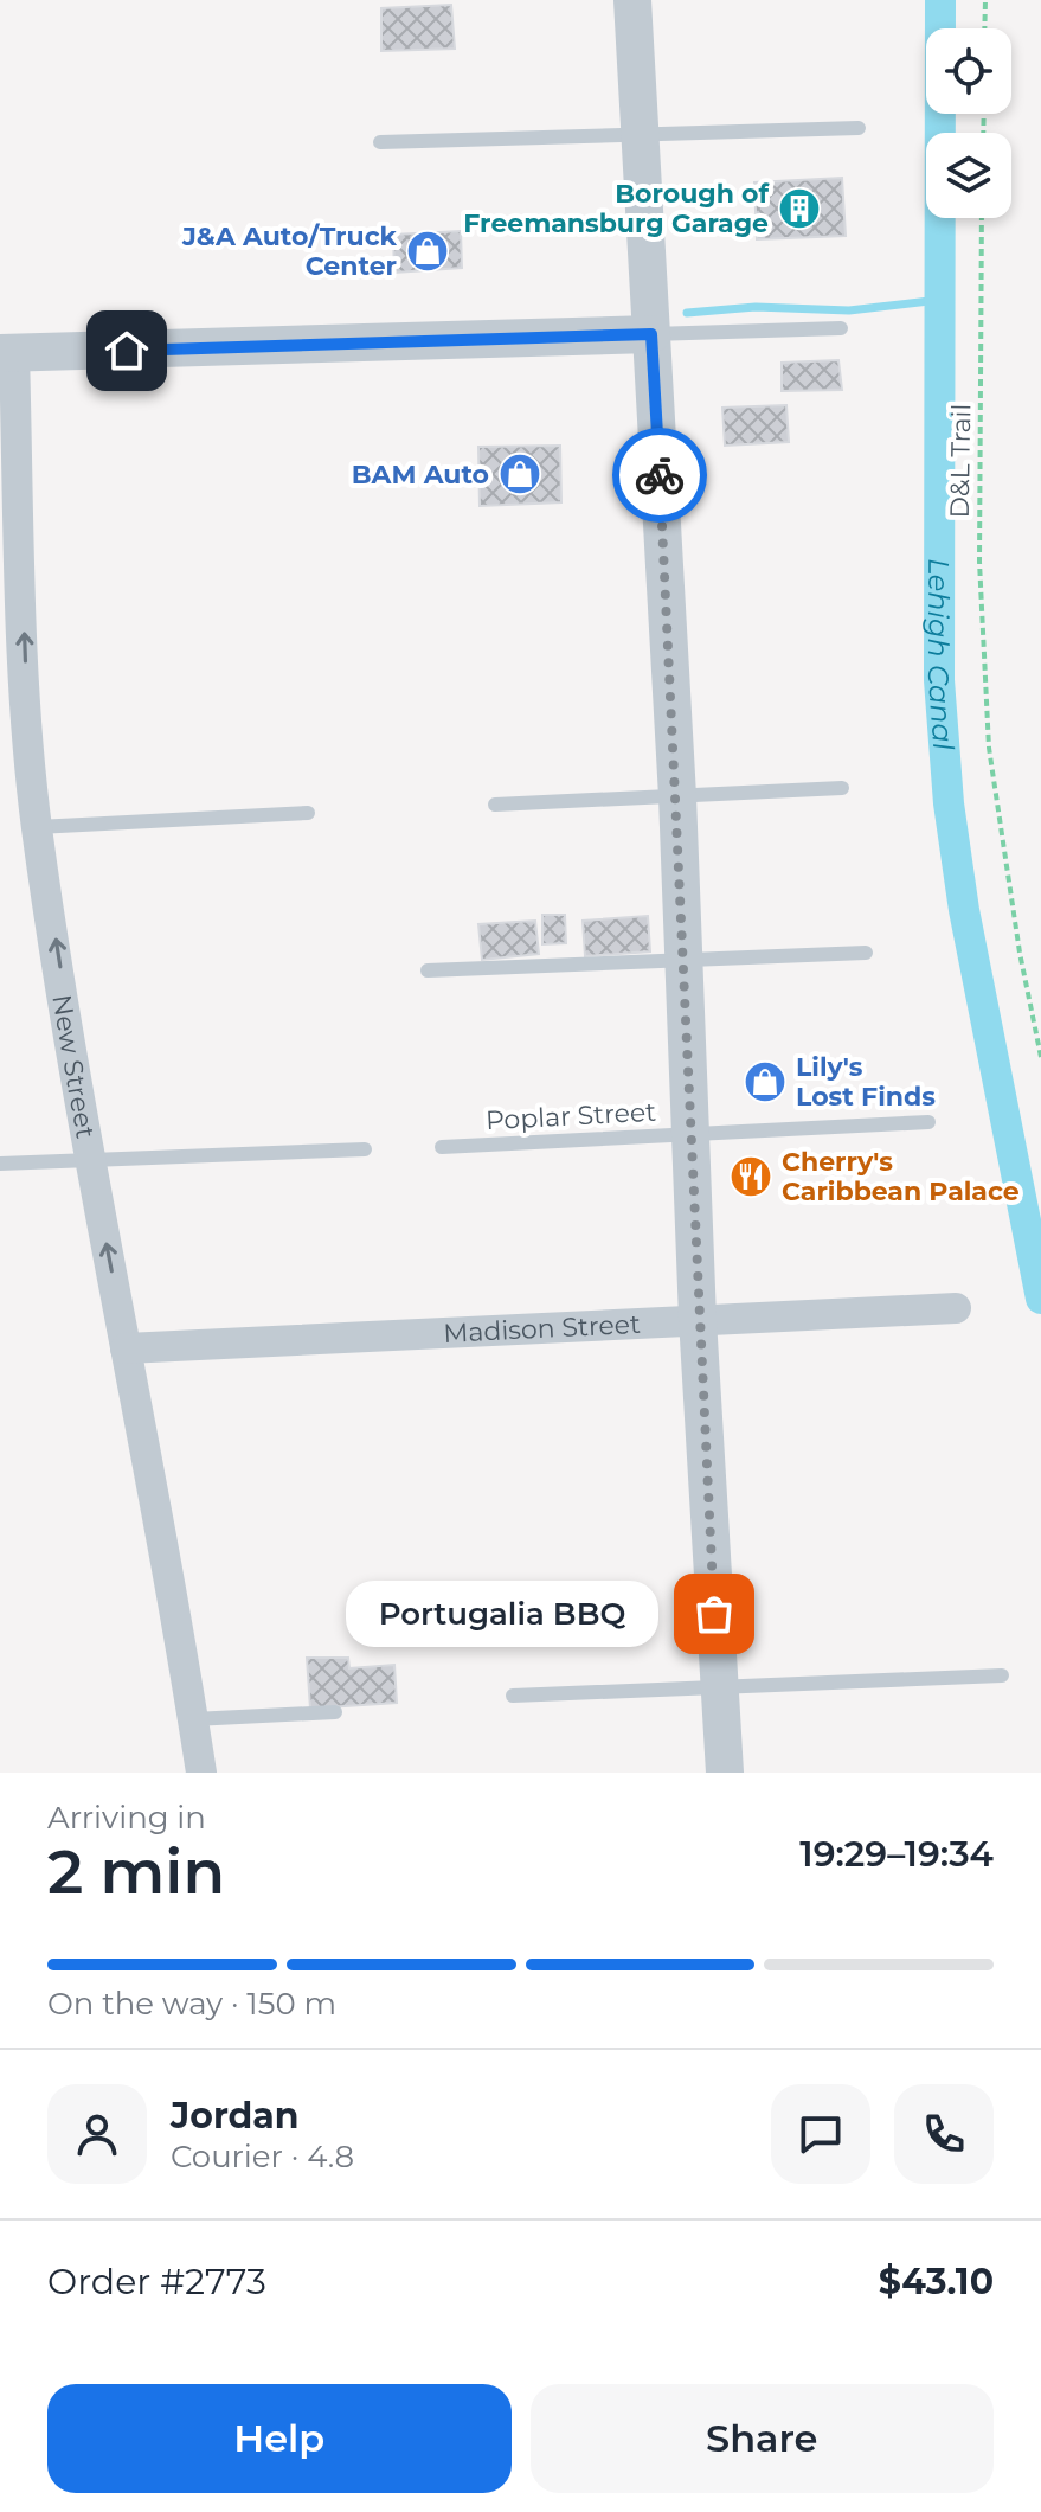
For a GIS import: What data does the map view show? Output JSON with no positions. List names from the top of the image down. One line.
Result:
{"streets":{"street":["New Street","Madison Street"],"lane":["Poplar Street"],"path":["D&L Trail"]},"crossings":[["New Street","Madison Street"]],"one_way":["New Street"],"water":["Lehigh Canal"],"places":{"building":["Borough of Freemansburg Garage"],"shop":["J&A Auto/Truck Center","BAM Auto","Lily's Lost Finds"],"restaurant":["Cherry's Caribbean Palace"],"other":["Portugalia BBQ"]},"page":{"bubble":"Portugalia BBQ","heading":["2 min","Arriving in","19:29–19:34"],"panel":["Jordan","Courier · 4.8","Order #2773","$43.10"],"bar":"On the way · 150 m","buttons":["Help","Share"]}}
